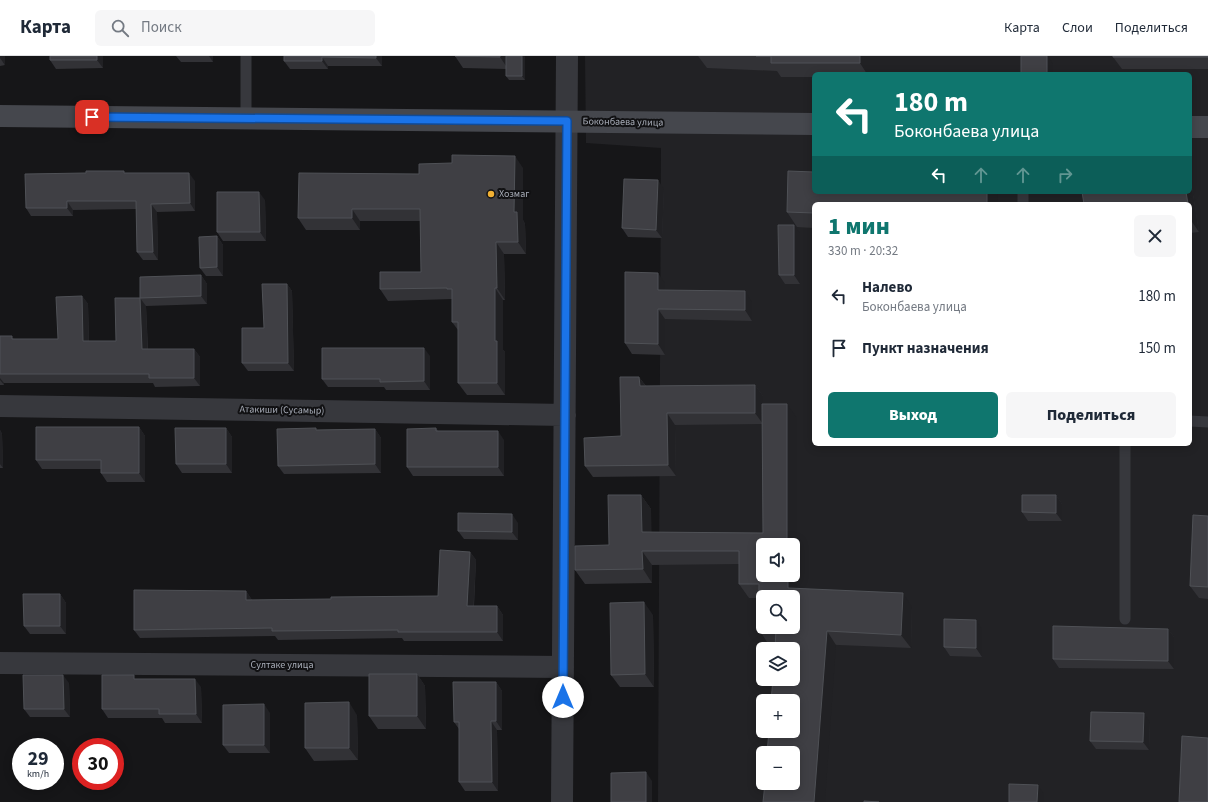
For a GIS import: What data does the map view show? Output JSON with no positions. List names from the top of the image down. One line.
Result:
{"streets":{"street":["Боконбаева улица","Атакиши (Сусамыр)","Султаке улица"]},"places":["Хозмаг"],"page":{"header":"Карта","search":"Поиск","nav":["Карта","Слои","Поделиться"],"turn":["180 m","Боконбаева улица"],"heading":["1 мин","330 m · 20:32"],"list":[{"name":"Налево","note":"Боконбаева улица","value":"180 m"},{"name":"Пункт назначения","value":"150 m"}],"buttons":["Выход","Поделиться"],"map_buttons":["+","−"],"speed":"29 km/h","limit":"30"}}
